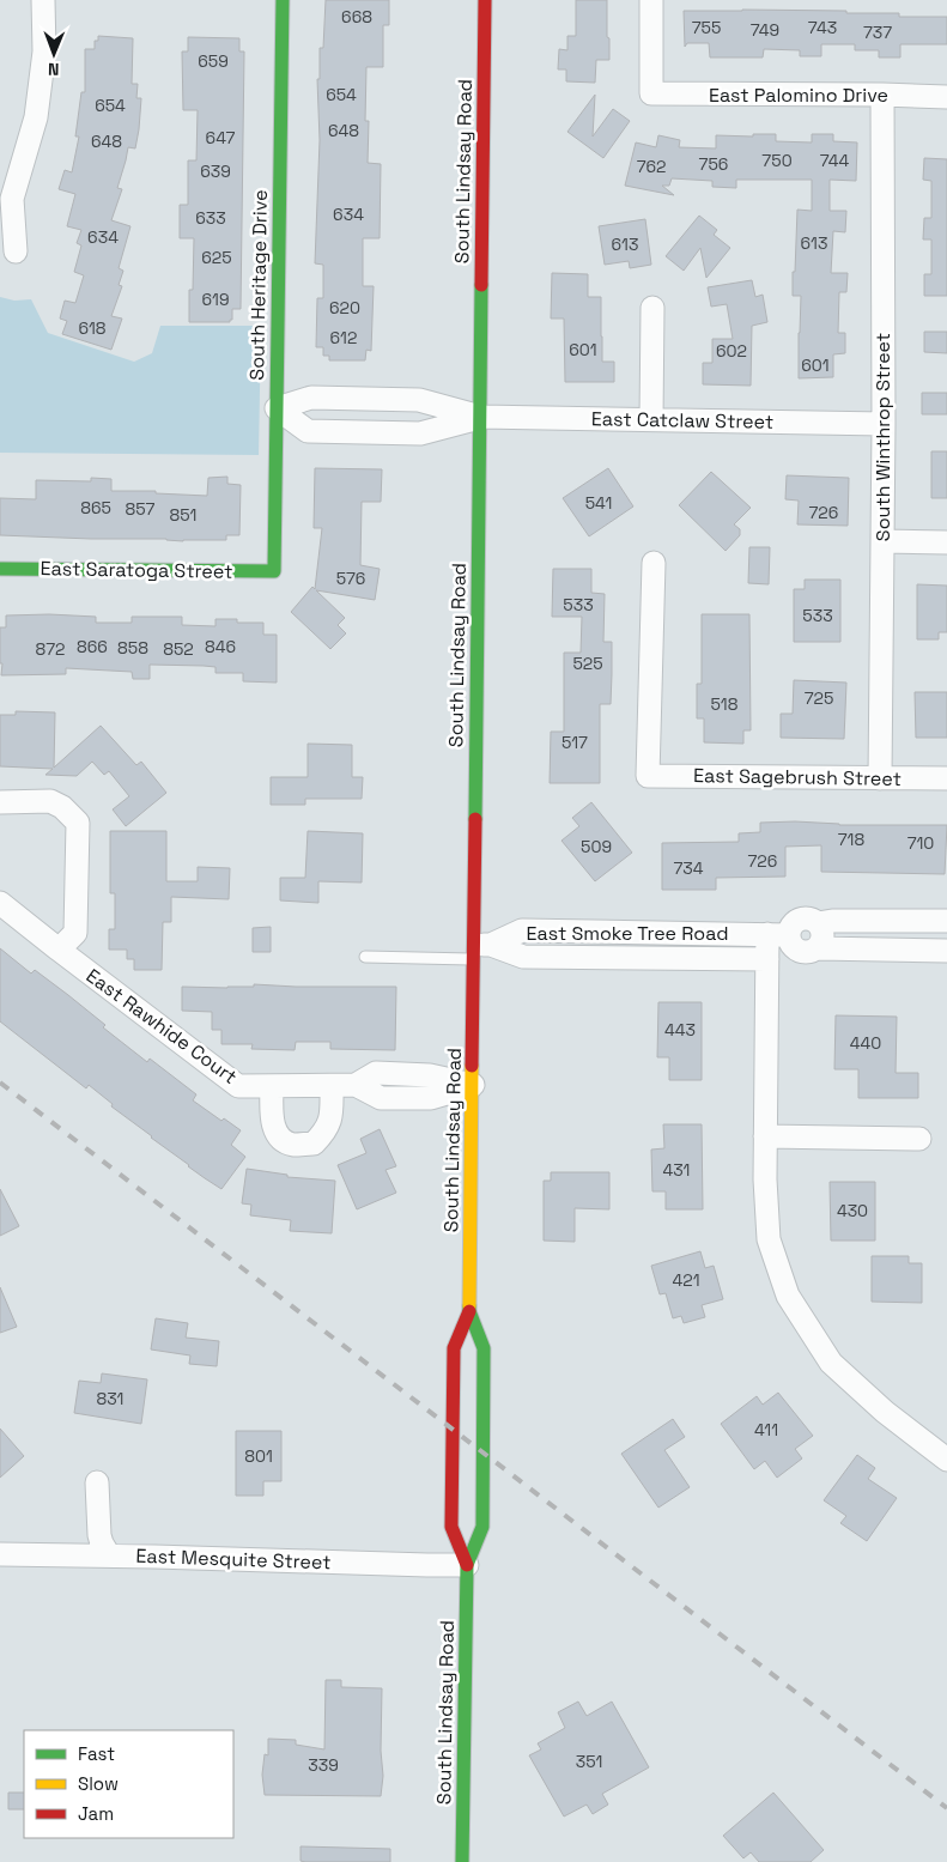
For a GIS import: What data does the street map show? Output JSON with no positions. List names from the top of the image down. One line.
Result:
{"streets":{"main road":["South Lindsay Road","South Heritage Drive","East Saratoga Street"],"street":["East Palomino Drive","East Catclaw Street","South Winthrop Street","East Sagebrush Street","East Smoke Tree Road","East Rawhide Court","East Mesquite Street"]},"crossings":[["East Palomino Drive","South Winthrop Street"],["South Lindsay Road","East Catclaw Street"],["South Lindsay Road","East Smoke Tree Road"],["South Lindsay Road","East Rawhide Court"],["South Lindsay Road","East Mesquite Street"],["South Heritage Drive","East Catclaw Street"],["South Heritage Drive","East Saratoga Street"],["East Catclaw Street","South Winthrop Street"],["South Winthrop Street","East Sagebrush Street"]],"house_numbers":["668","755","743","749","737","659","654","654","648","647","648","750","744","756","762","639","634","633","634","613","613","625","619","620","618","612","601","602","601","541","865","857","726","851","576","533","533","866","846","858","872","852","525","725","518","517","718","710","509","726","734","443","440","431","430","421","831","411","801","351","339"],"legend":["Fast","Slow","Jam"],"north":"bottom"}
